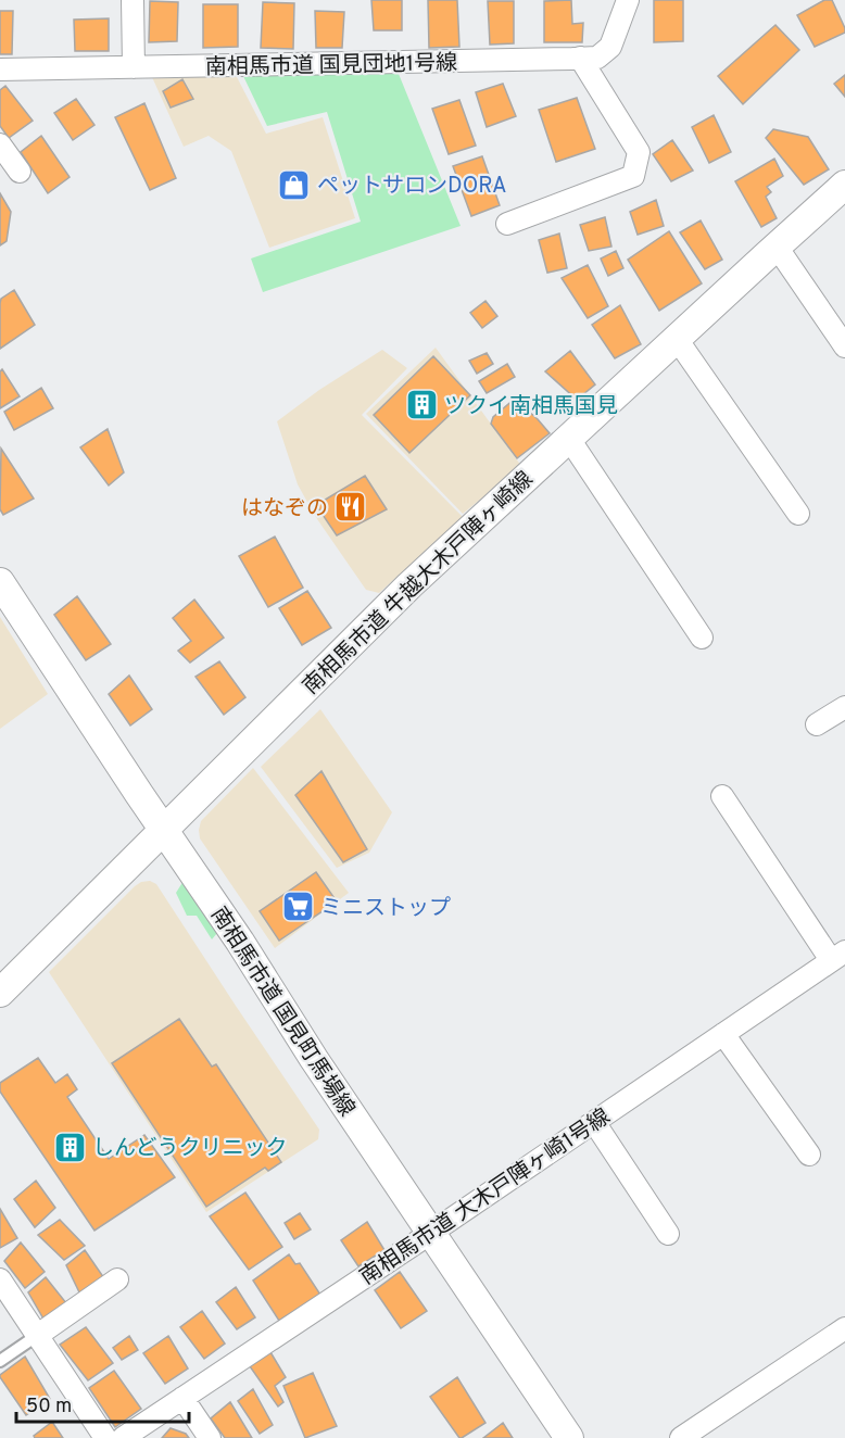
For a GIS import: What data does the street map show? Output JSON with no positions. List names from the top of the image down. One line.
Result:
{"streets":{"street":["南相馬市道 国見団地1号線","南相馬市道 牛越大木戸陣ヶ崎線","南相馬市道 国見町馬場線","南相馬市道 大木戸陣ヶ崎1号線"]},"crossings":[["南相馬市道 牛越大木戸陣ヶ崎線","南相馬市道 国見町馬場線"],["南相馬市道 国見町馬場線","南相馬市道 大木戸陣ヶ崎1号線"]],"places":{"shop":["ペットサロンDORA"],"building":["ツクイ南相馬国見","しんどうクリニック"],"restaurant":["はなぞの"],"supermarket":["ミニストップ"]},"scale_bar":"50 m"}
